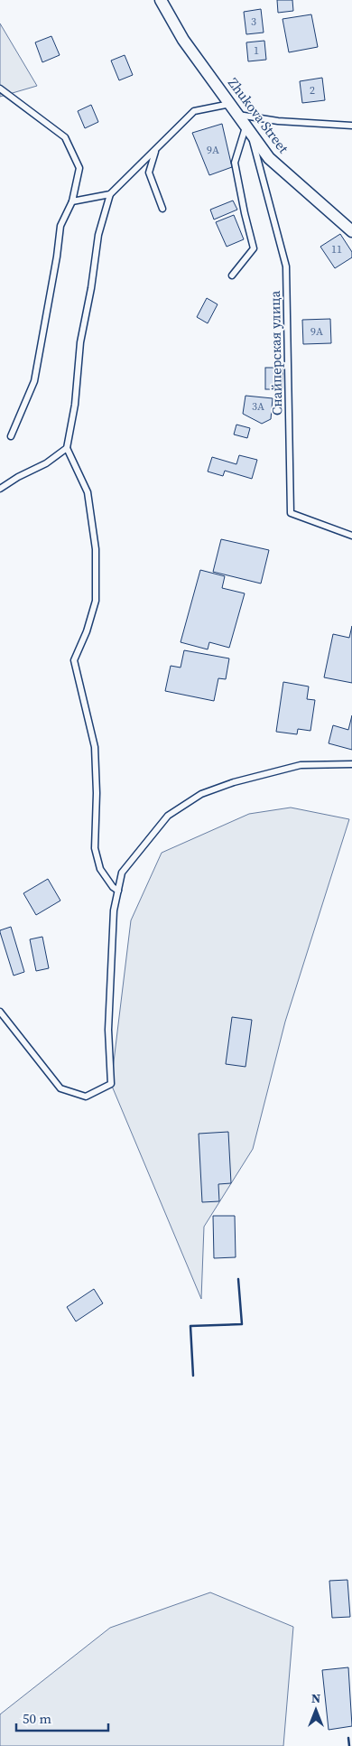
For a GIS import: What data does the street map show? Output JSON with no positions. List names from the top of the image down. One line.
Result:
{"streets":{"street":["Zhukova Street"],"lane":["Снайперская улица"]},"crossings":[["Zhukova Street","Снайперская улица"]],"house_numbers":["3","1","2","9А","11","9А","3А"],"scale_bar":"50 m","north":"top"}
